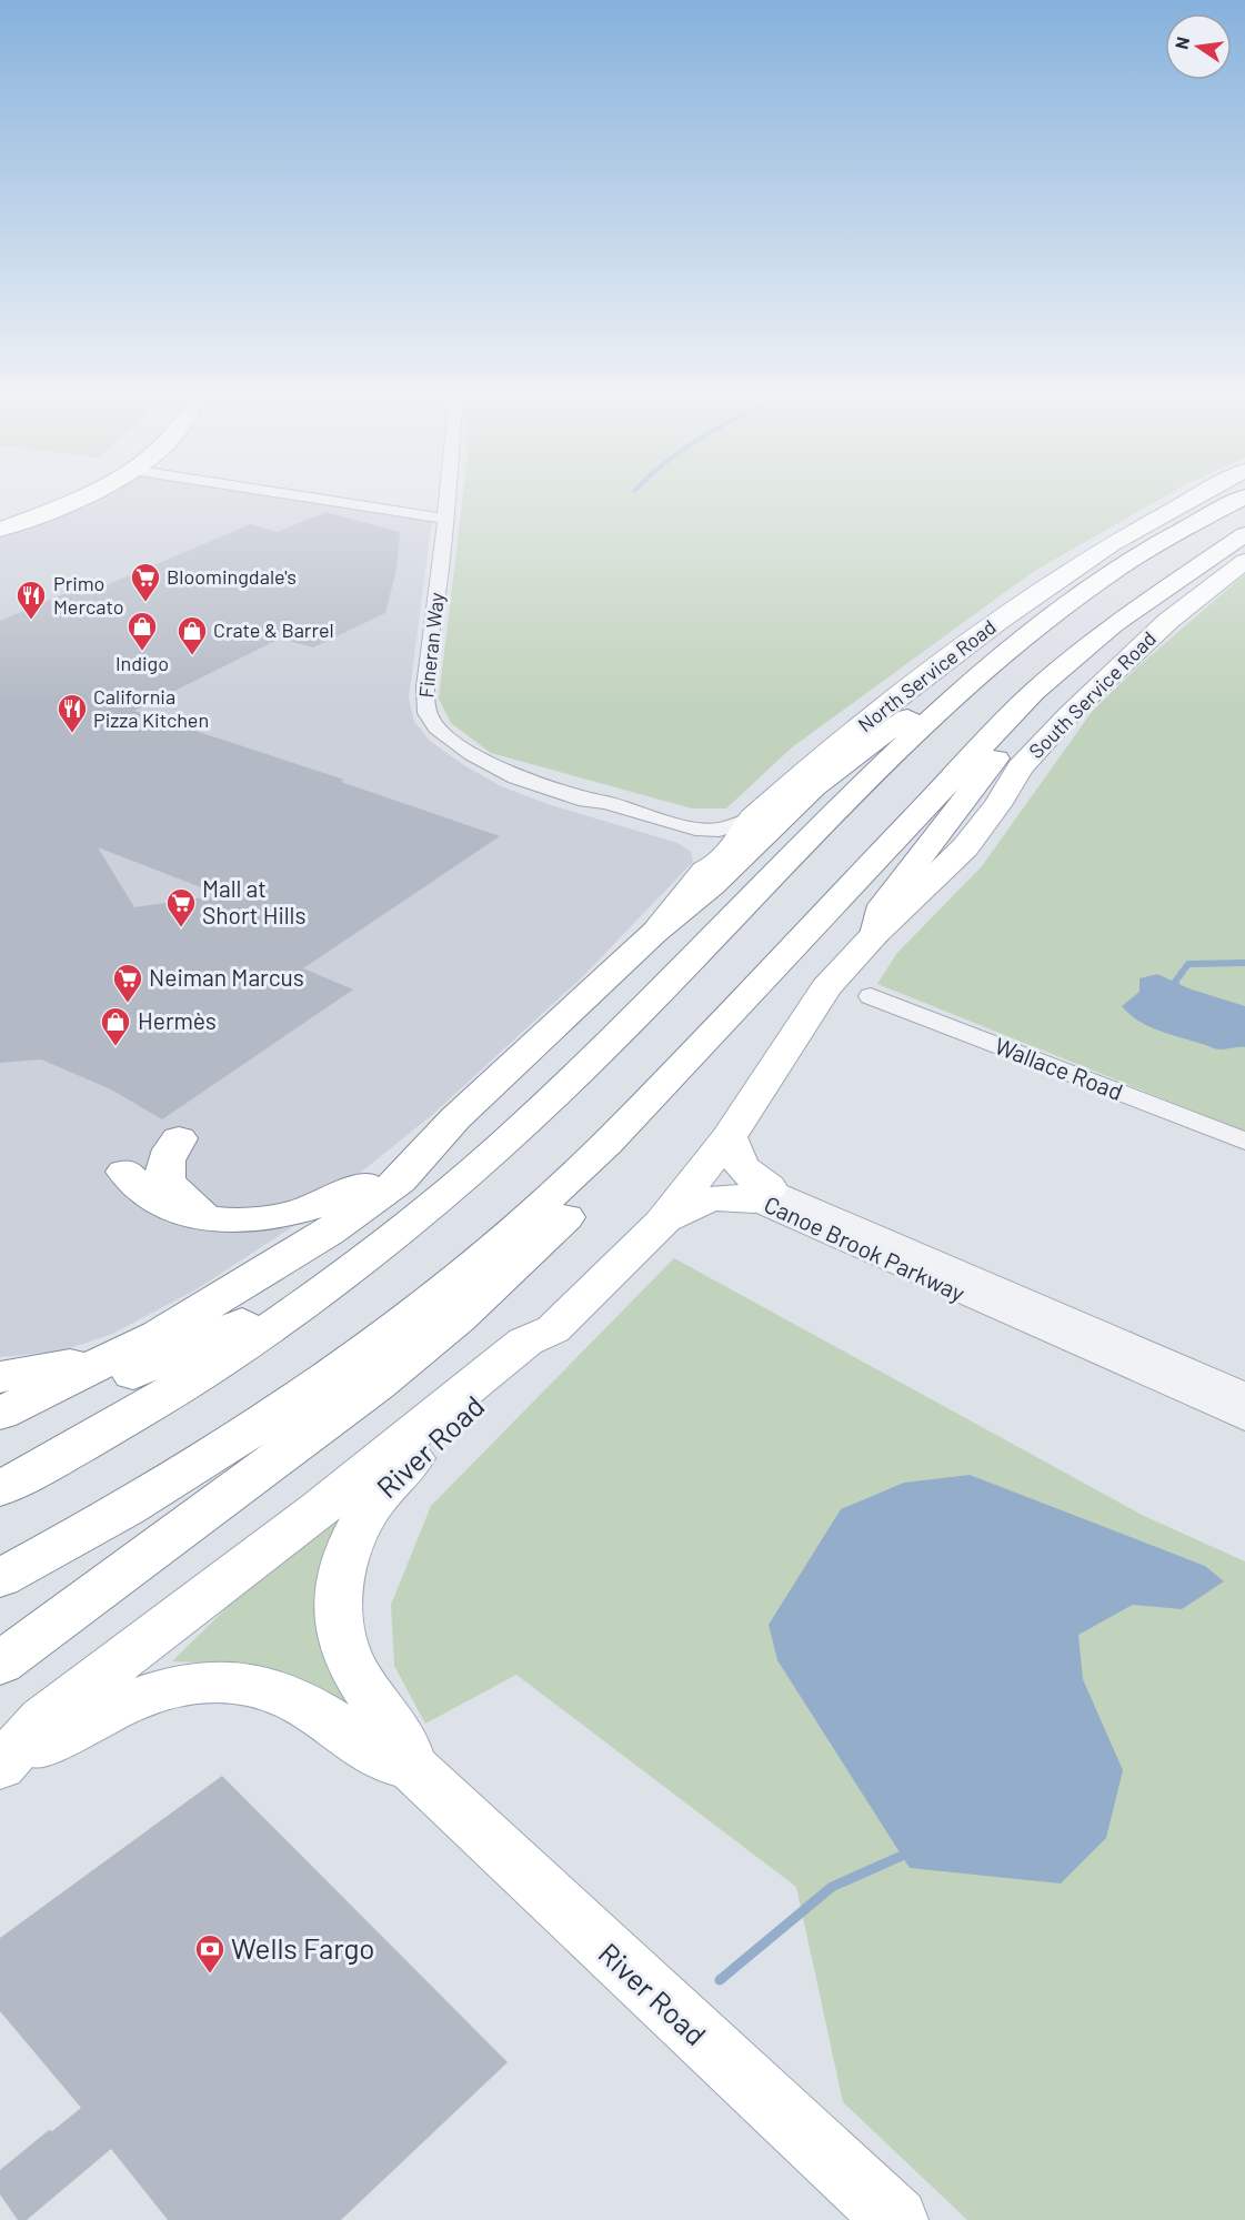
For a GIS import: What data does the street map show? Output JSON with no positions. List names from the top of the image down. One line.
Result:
{"streets":{"main road":["North Service Road","South Service Road","River Road"],"street":["Fineran Way","Wallace Road","Canoe Brook Parkway"]},"crossings":[["Fineran Way","North Service Road"]],"places":{"supermarket":["Bloomingdale's","Mall at Short Hills","Neiman Marcus"],"restaurant":["Primo Mercato","California Pizza Kitchen"],"shop":["Indigo","Crate & Barrel","Hermès"],"bank":["Wells Fargo"]},"north":"left"}
